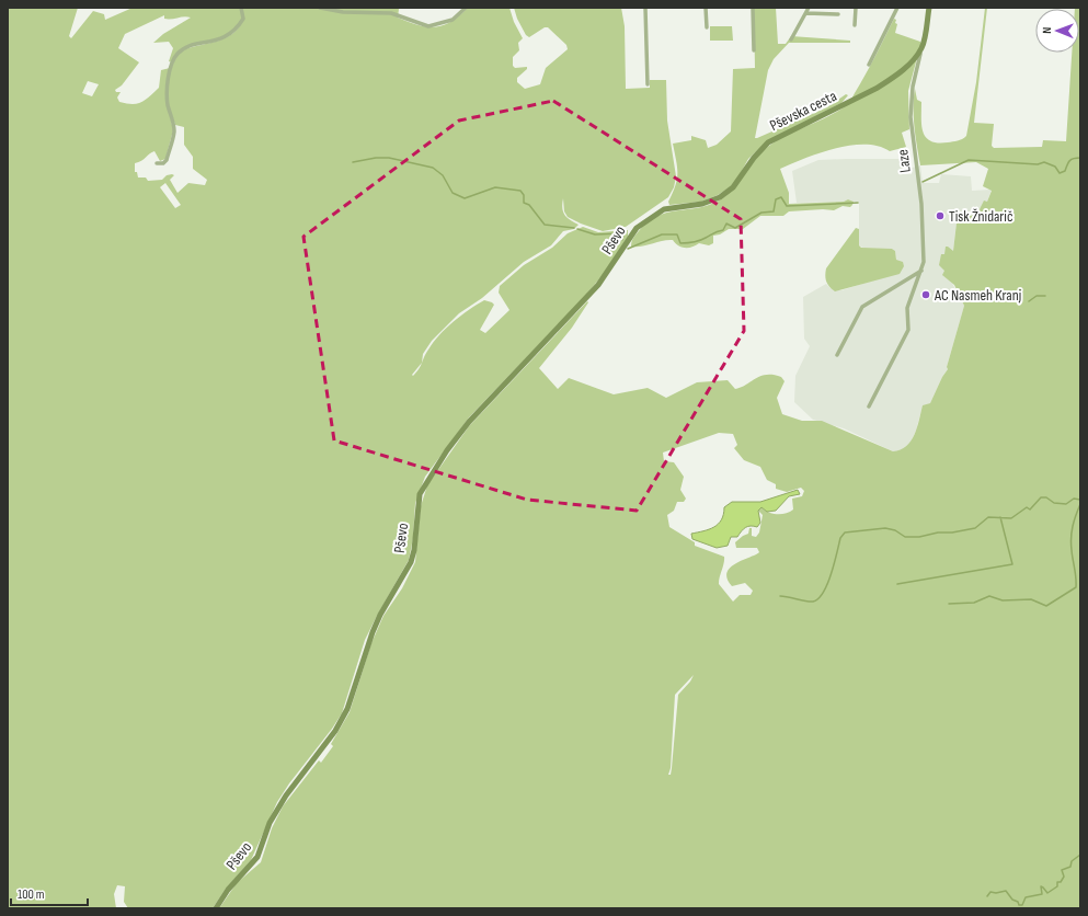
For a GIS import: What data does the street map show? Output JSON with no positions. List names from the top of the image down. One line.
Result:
{"streets":{"street":["Pševska cesta","Laze","Pševo"]},"crossings":[["Pševska cesta","Laze"],["Pševska cesta","Pševo"]],"places":["Tisk Žnidarič","AC Nasmeh Kranj"],"scale_bar":"100 m","north":"left"}
